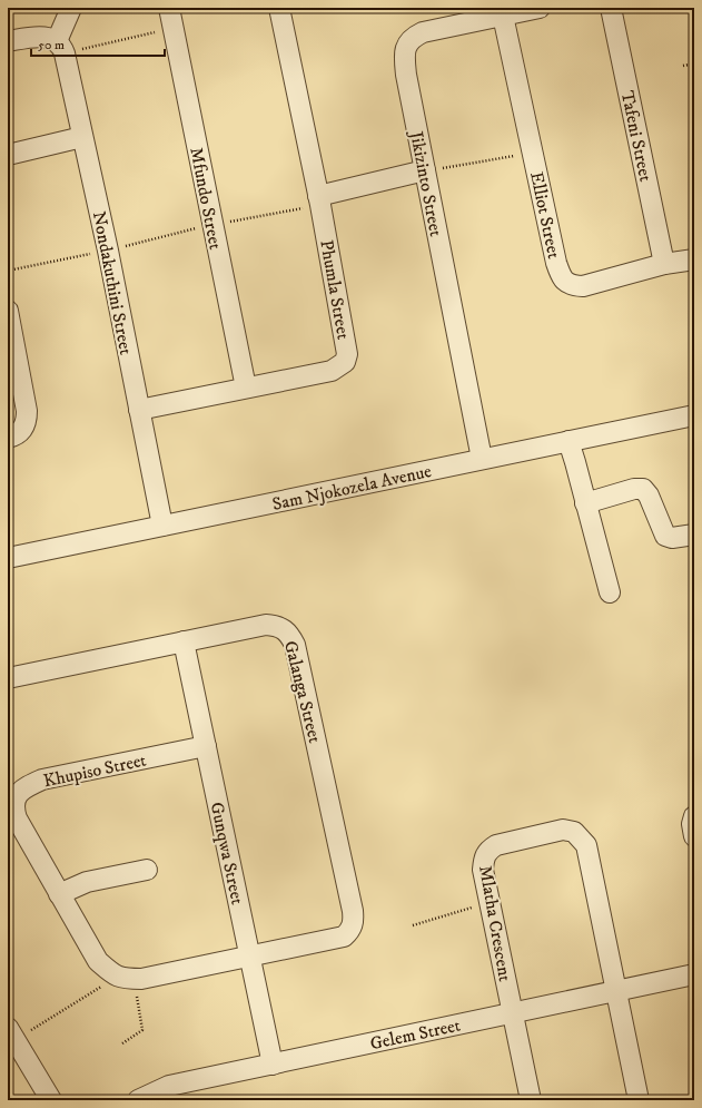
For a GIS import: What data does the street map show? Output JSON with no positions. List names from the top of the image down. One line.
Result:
{"streets":{"street":["Tafeni Street","Jikizinto Street","Mfundo Street","Elliot Street","Nondakuthini Street","Phumla Street","Sam Njokozela Avenue","Galanga Street","Khupiso Street","Gunqwa Street","Mlatha Crescent","Gelem Street"]},"crossings":[["Tafeni Street","Elliot Street"],["Jikizinto Street","Elliot Street"],["Jikizinto Street","Sam Njokozela Avenue"],["Mfundo Street","Phumla Street"],["Nondakuthini Street","Phumla Street"],["Nondakuthini Street","Sam Njokozela Avenue"],["Galanga Street","Khupiso Street"],["Galanga Street","Gunqwa Street"],["Khupiso Street","Gunqwa Street"],["Gunqwa Street","Gelem Street"],["Mlatha Crescent","Gelem Street"]],"scale_bar":"50 m"}
